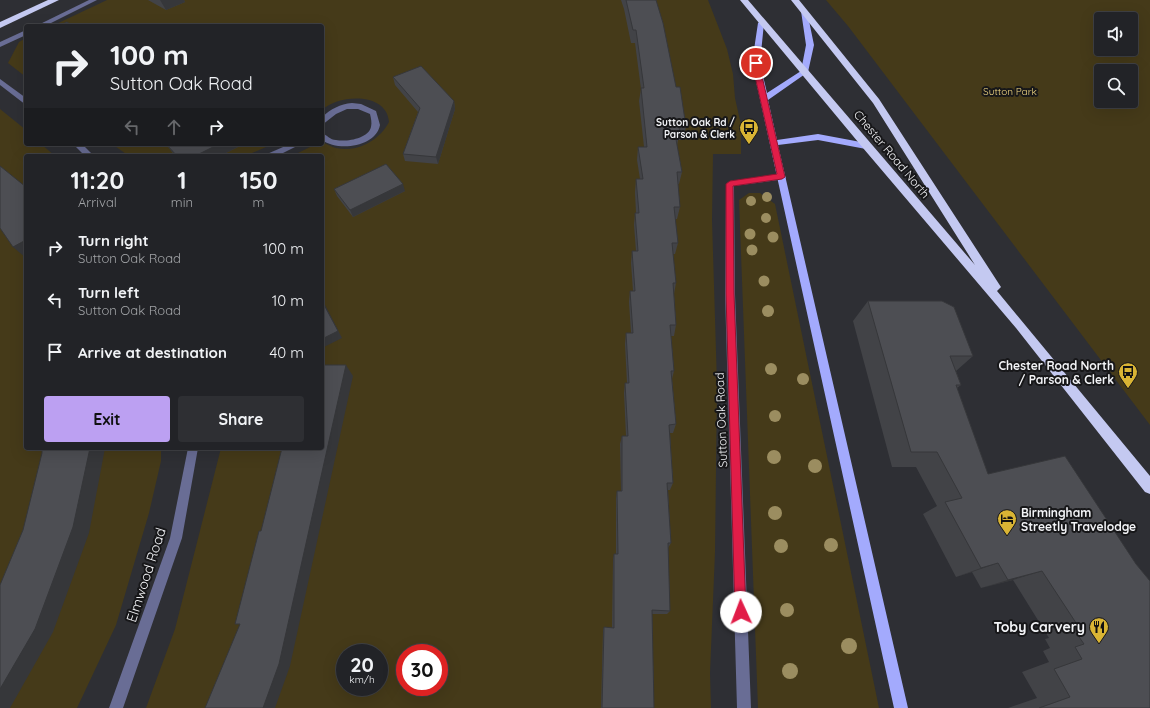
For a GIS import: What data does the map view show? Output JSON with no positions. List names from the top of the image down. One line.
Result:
{"streets":{"highway":["Chester Road North"],"street":["Sutton Oak Road","Elmwood Road"]},"parks":["Sutton Park"],"places":{"bus stop":["Sutton Oak Rd / Parson & Clerk","Chester Road North / Parson & Clerk"],"hotel":["Birmingham Streetly Travelodge"],"restaurant":["Toby Carvery"]},"page":{"turn":["100 m","Sutton Oak Road"],"eta":["11:20","Arrival","1","min","150","m"],"list":[{"name":"Turn right","note":"Sutton Oak Road","value":"100 m"},{"name":"Turn left","note":"Sutton Oak Road","value":"10 m"},{"name":"Arrive at destination","value":"40 m"}],"buttons":["Exit","Share"],"speed":"20 km/h","limit":"30"}}
